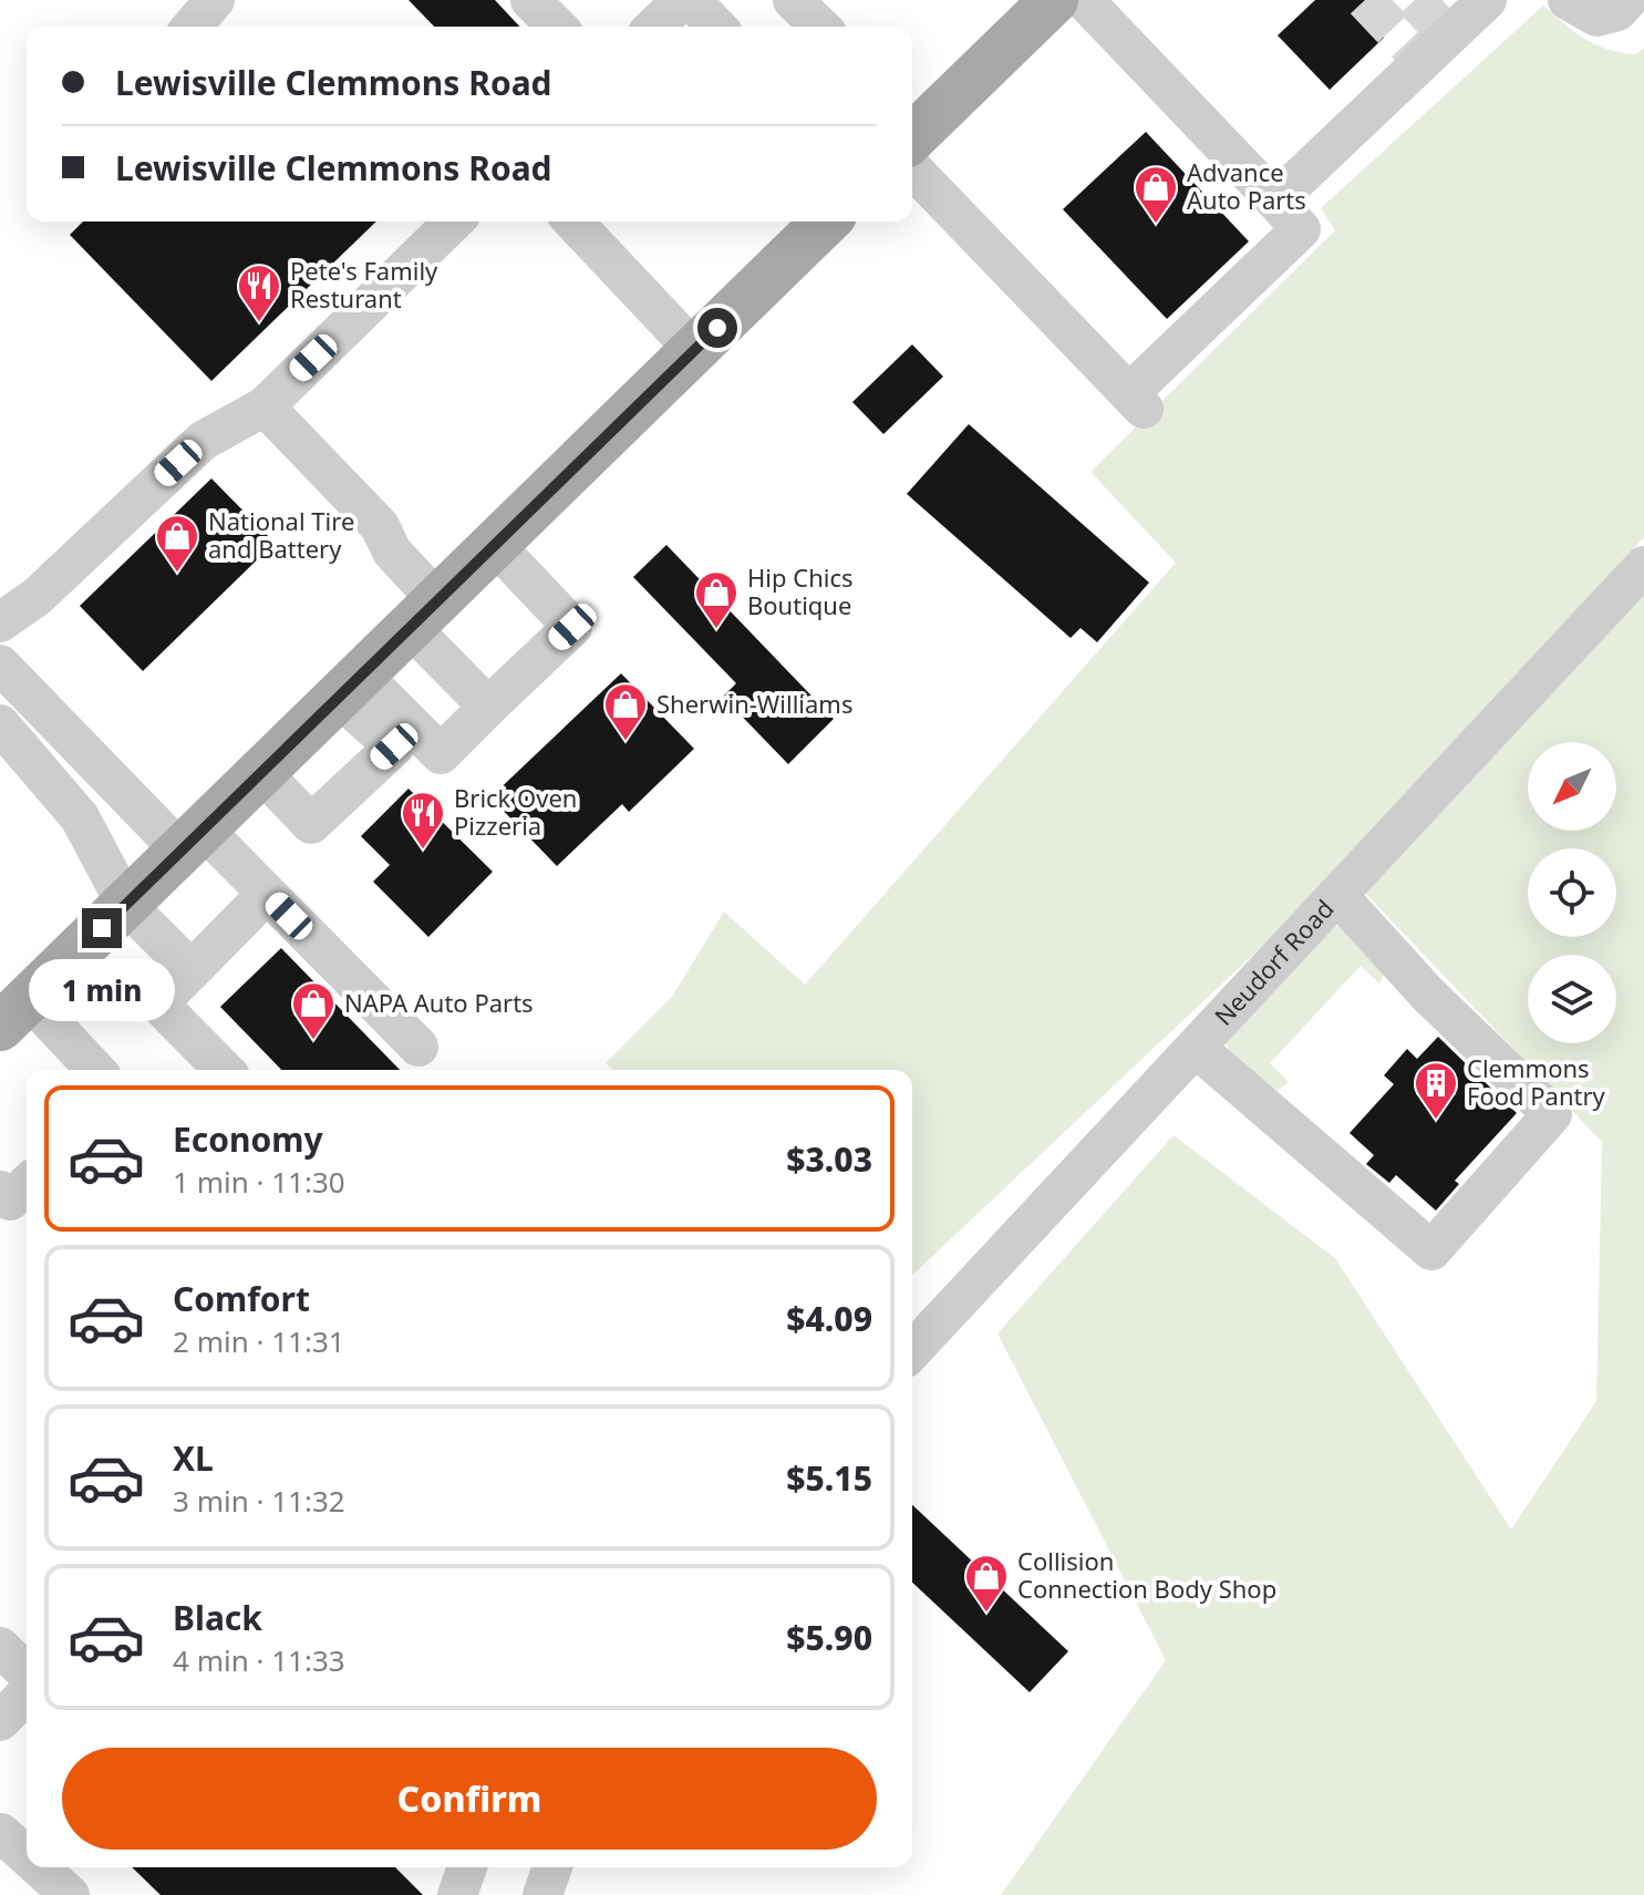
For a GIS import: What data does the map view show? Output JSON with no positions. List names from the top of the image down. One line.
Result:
{"streets":{"street":["Neudorf Road"]},"places":{"shop":["Advance Auto Parts","National Tire and Battery","Hip Chics Boutique","Sherwin-Williams","NAPA Auto Parts","Collision Connection Body Shop"],"restaurant":["Pete's Family Resturant","Brick Oven Pizzeria"],"building":["Clemmons Food Pantry"]},"north":"bottom left","page":{"banner":["Lewisville Clemmons Road","Lewisville Clemmons Road"],"bubble":"1 min","list":[{"name":"Economy","note":"1 min · 11:30","value":"$3.03"},{"name":"Comfort","note":"2 min · 11:31","value":"$4.09"},{"name":"XL","note":"3 min · 11:32","value":"$5.15"},{"name":"Black","note":"4 min · 11:33","value":"$5.90"}],"buttons":"Confirm"}}
